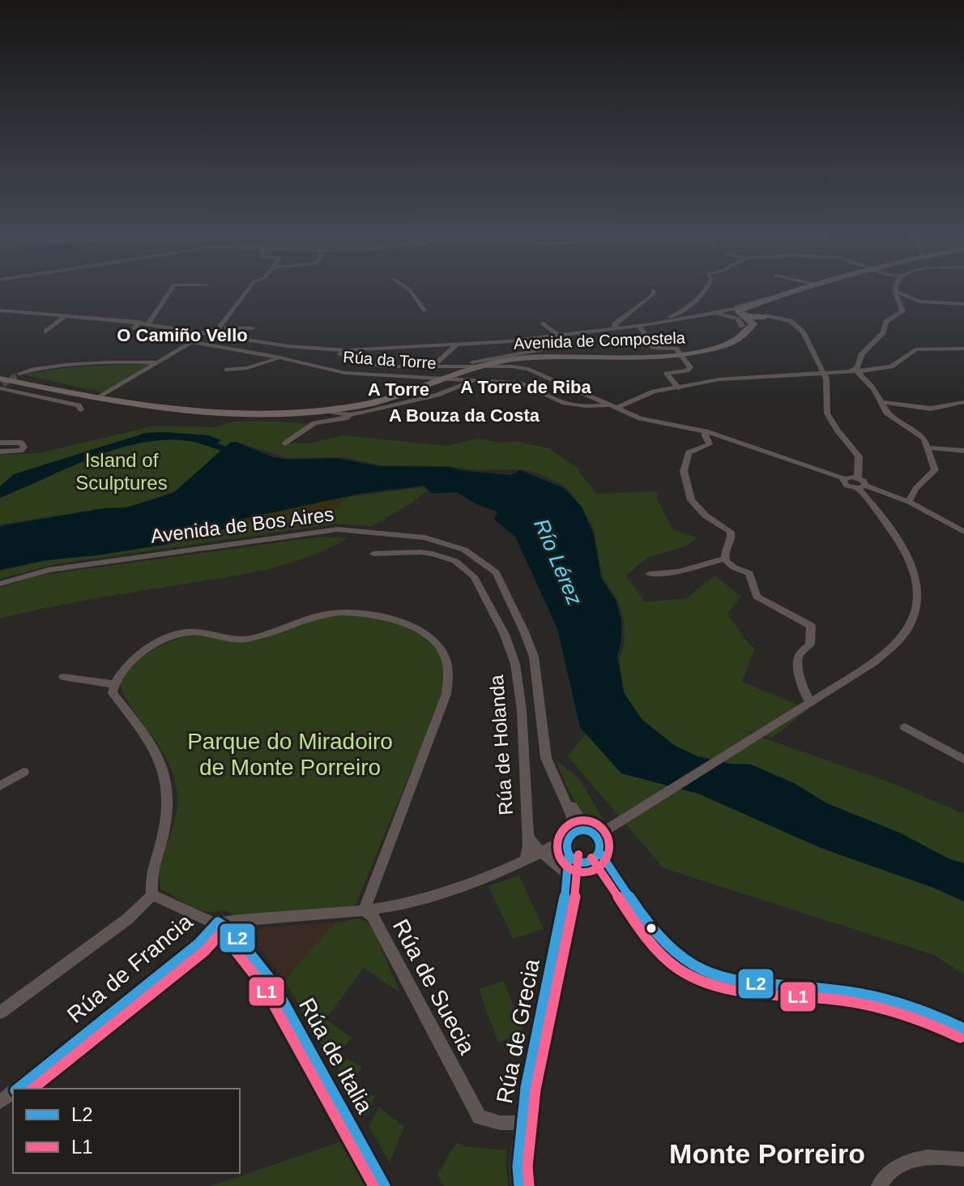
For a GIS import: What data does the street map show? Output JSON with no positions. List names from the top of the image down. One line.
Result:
{"streets":{"highway":["Avenida de Compostela"],"street":["Rúa da Torre","Avenida de Bos Aires","Rúa de Holanda","Rúa de Francia","Rúa de Suecia","Rúa de Grecia","Rúa de Italia"]},"crossings":[["Avenida de Compostela","Rúa da Torre"],["Avenida de Bos Aires","Rúa de Grecia"],["Rúa de Holanda","Rúa de Grecia"],["Rúa de Francia","Rúa de Suecia"],["Rúa de Francia","Rúa de Italia"],["Rúa de Suecia","Rúa de Grecia"]],"districts":["O Camiño Vello","A Torre de Riba","A Torre","A Bouza da Costa","Monte Porreiro"],"water":["Río Lérez"],"parks":["Island of Sculptures","Parque do Miradoiro de Monte Porreiro"],"lines":["transit line L1","transit line L2"],"legend":["L2","L1"]}
